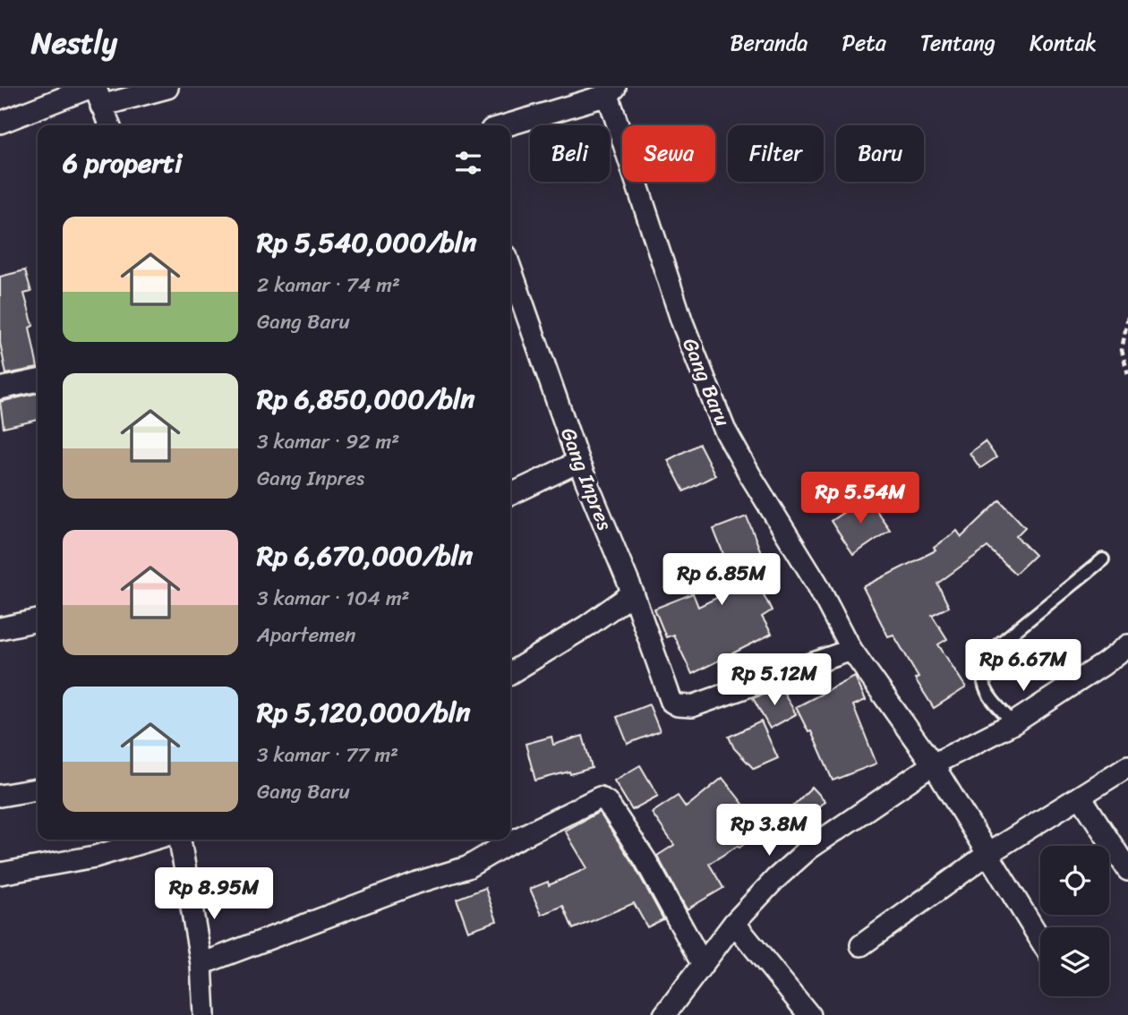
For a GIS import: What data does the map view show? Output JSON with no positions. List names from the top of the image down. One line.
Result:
{"streets":{"street":["Gang Baru","Gang Inpres"]},"crossings":[["Gang Baru","Gang Inpres"]],"page":{"header":"Nestly","nav":["Beranda","Peta","Tentang","Kontak"],"chip":["Beli","Sewa","Filter","Baru"],"heading":"6 properti","list":[{"name":"Rp 5,540,000/bln","note":"2 kamar · 74 m² · Gang Baru"},{"name":"Rp 6,850,000/bln","note":"3 kamar · 92 m² · Gang Inpres"},{"name":"Rp 6,670,000/bln","note":"3 kamar · 104 m² · Apartemen"},{"name":"Rp 5,120,000/bln","note":"3 kamar · 77 m² · Gang Baru"}],"price":["Rp 5.54M","Rp 6.85M","Rp 6.67M","Rp 5.12M","Rp 3.8M","Rp 8.95M"]}}
